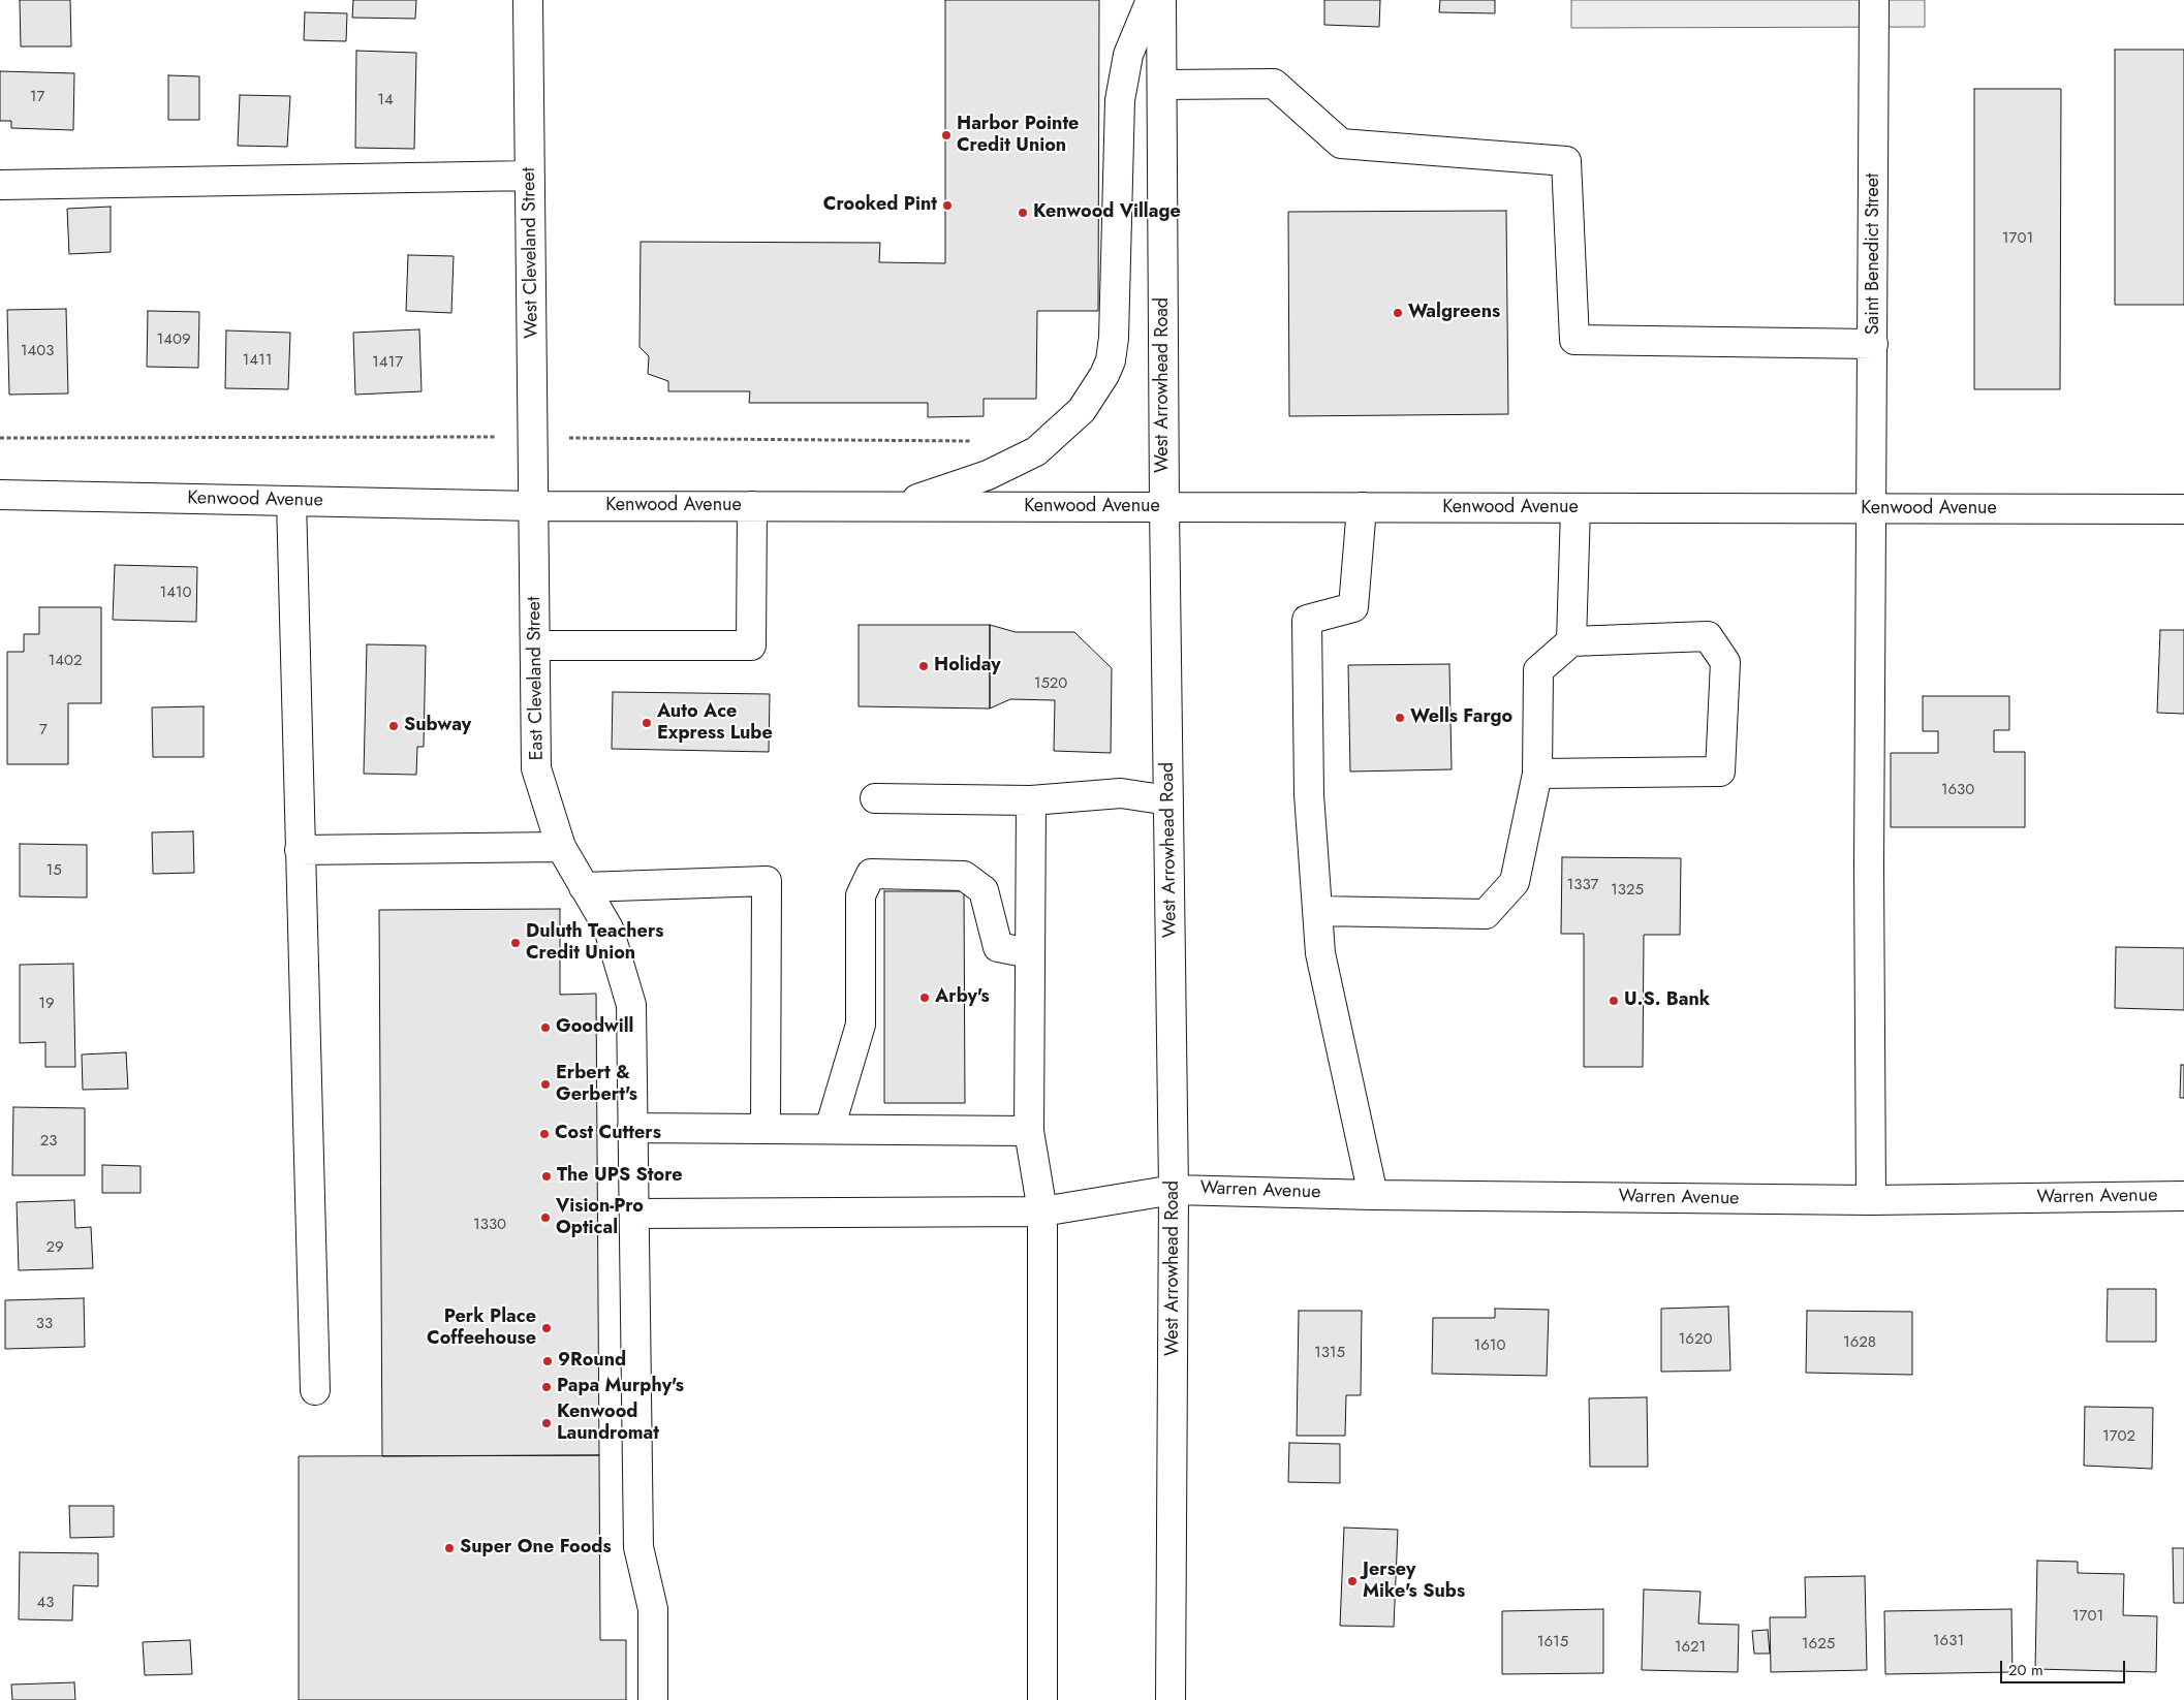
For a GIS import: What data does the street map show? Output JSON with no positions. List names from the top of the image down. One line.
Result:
{"streets":{"street":["West Cleveland Street","Saint Benedict Street","West Arrowhead Road","Kenwood Avenue","East Cleveland Street","Warren Avenue"]},"crossings":[["West Cleveland Street","Kenwood Avenue"],["West Cleveland Street","East Cleveland Street"],["Saint Benedict Street","Kenwood Avenue"],["Saint Benedict Street","Warren Avenue"],["West Arrowhead Road","Kenwood Avenue"],["West Arrowhead Road","Warren Avenue"],["Kenwood Avenue","East Cleveland Street"],["East Cleveland Street","Warren Avenue"]],"places":["Harbor Pointe Credit Union","Crooked Pint","Kenwood Village","Walgreens","Holiday","Wells Fargo","Auto Ace Express Lube","Subway","Duluth Teachers Credit Union","Arby's","U.S. Bank","Goodwill","Erbert & Gerbert's","Cost Cutters","The UPS Store","Vision-Pro Optical","Perk Place Coffeehouse","9Round","Papa Murphy's","Kenwood Laundromat","Super One Foods","Jersey Mike's Subs"],"house_numbers":["17","14","1701","1409","1403","1411","1417","1410","1402","1520","7","1630","15","1337","1325","19","23","1330","29","33","1620","1628","1610","1315","1702","43","1701","1631","1615","1625","1621"],"scale_bar":"20 m"}
